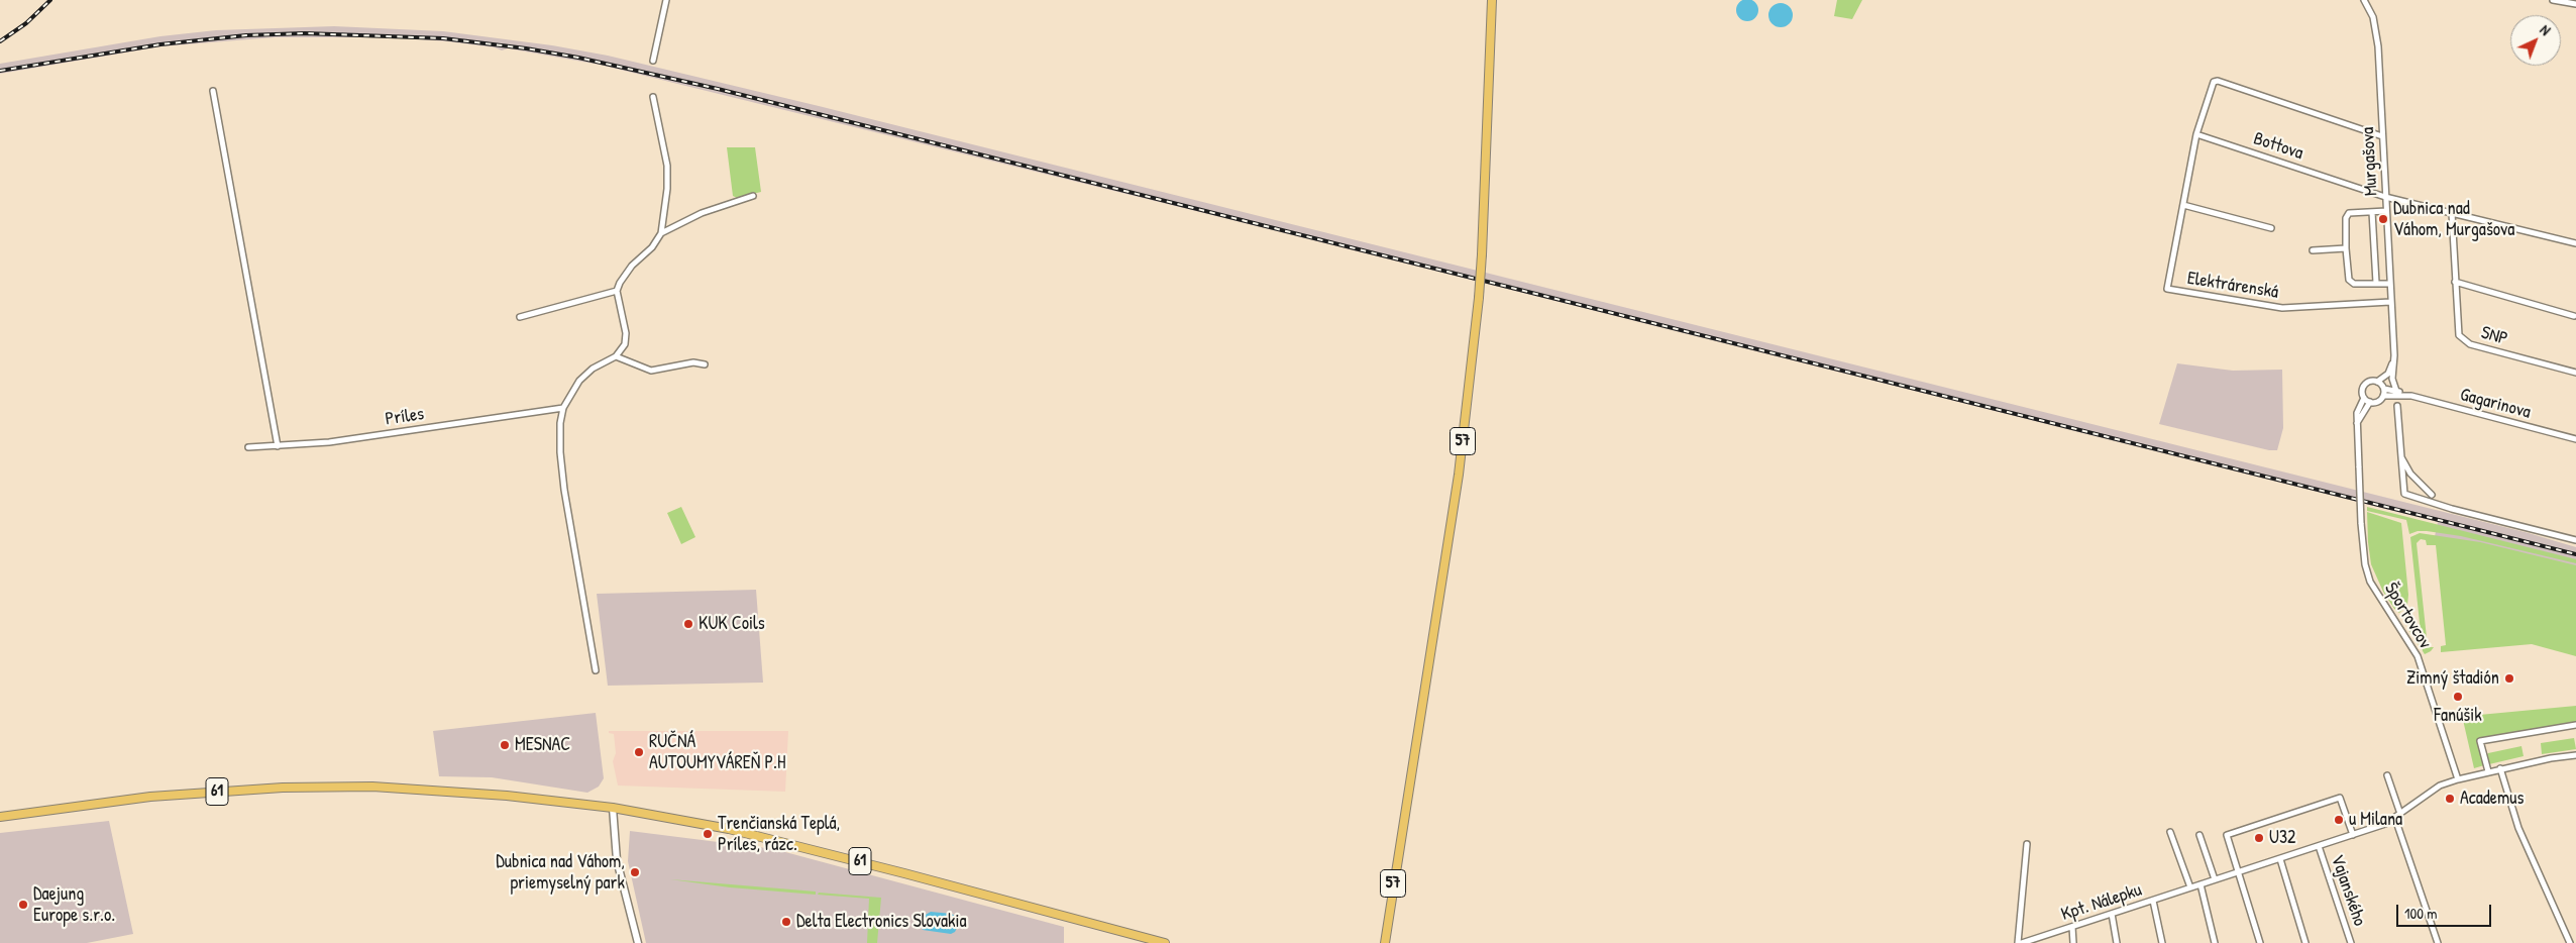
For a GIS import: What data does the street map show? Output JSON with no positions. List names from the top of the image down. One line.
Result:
{"streets":{"main road":["57","61"],"street":["Bottova","Murgašova","Elektrárenská","SNP","Gagarinova","Príles","Športovcov","Vajanského","Kpt. Nálepku"]},"crossings":[["Bottova","Murgašova"],["Bottova","Elektrárenská"],["Bottova","SNP"],["Murgašova","Elektrárenská"],["Murgašova","Gagarinova"],["Gagarinova","Športovcov"],["Vajanského","Kpt. Nálepku"]],"places":["Dubnica nad Váhom, Murgašova","KUK Coils","Zimný štadión","Fanúšik","MESNAC","RUČNÁ AUTOUMYVÁREŇ P.H","Academus","u Milana","Trenčianská Teplá, Príles, rázc.","U32","Dubnica nad Váhom, priemyselný park","Daejung Europe s.r.o.","Delta Electronics Slovakia"],"scale_bar":"100 m","north":"top right"}
